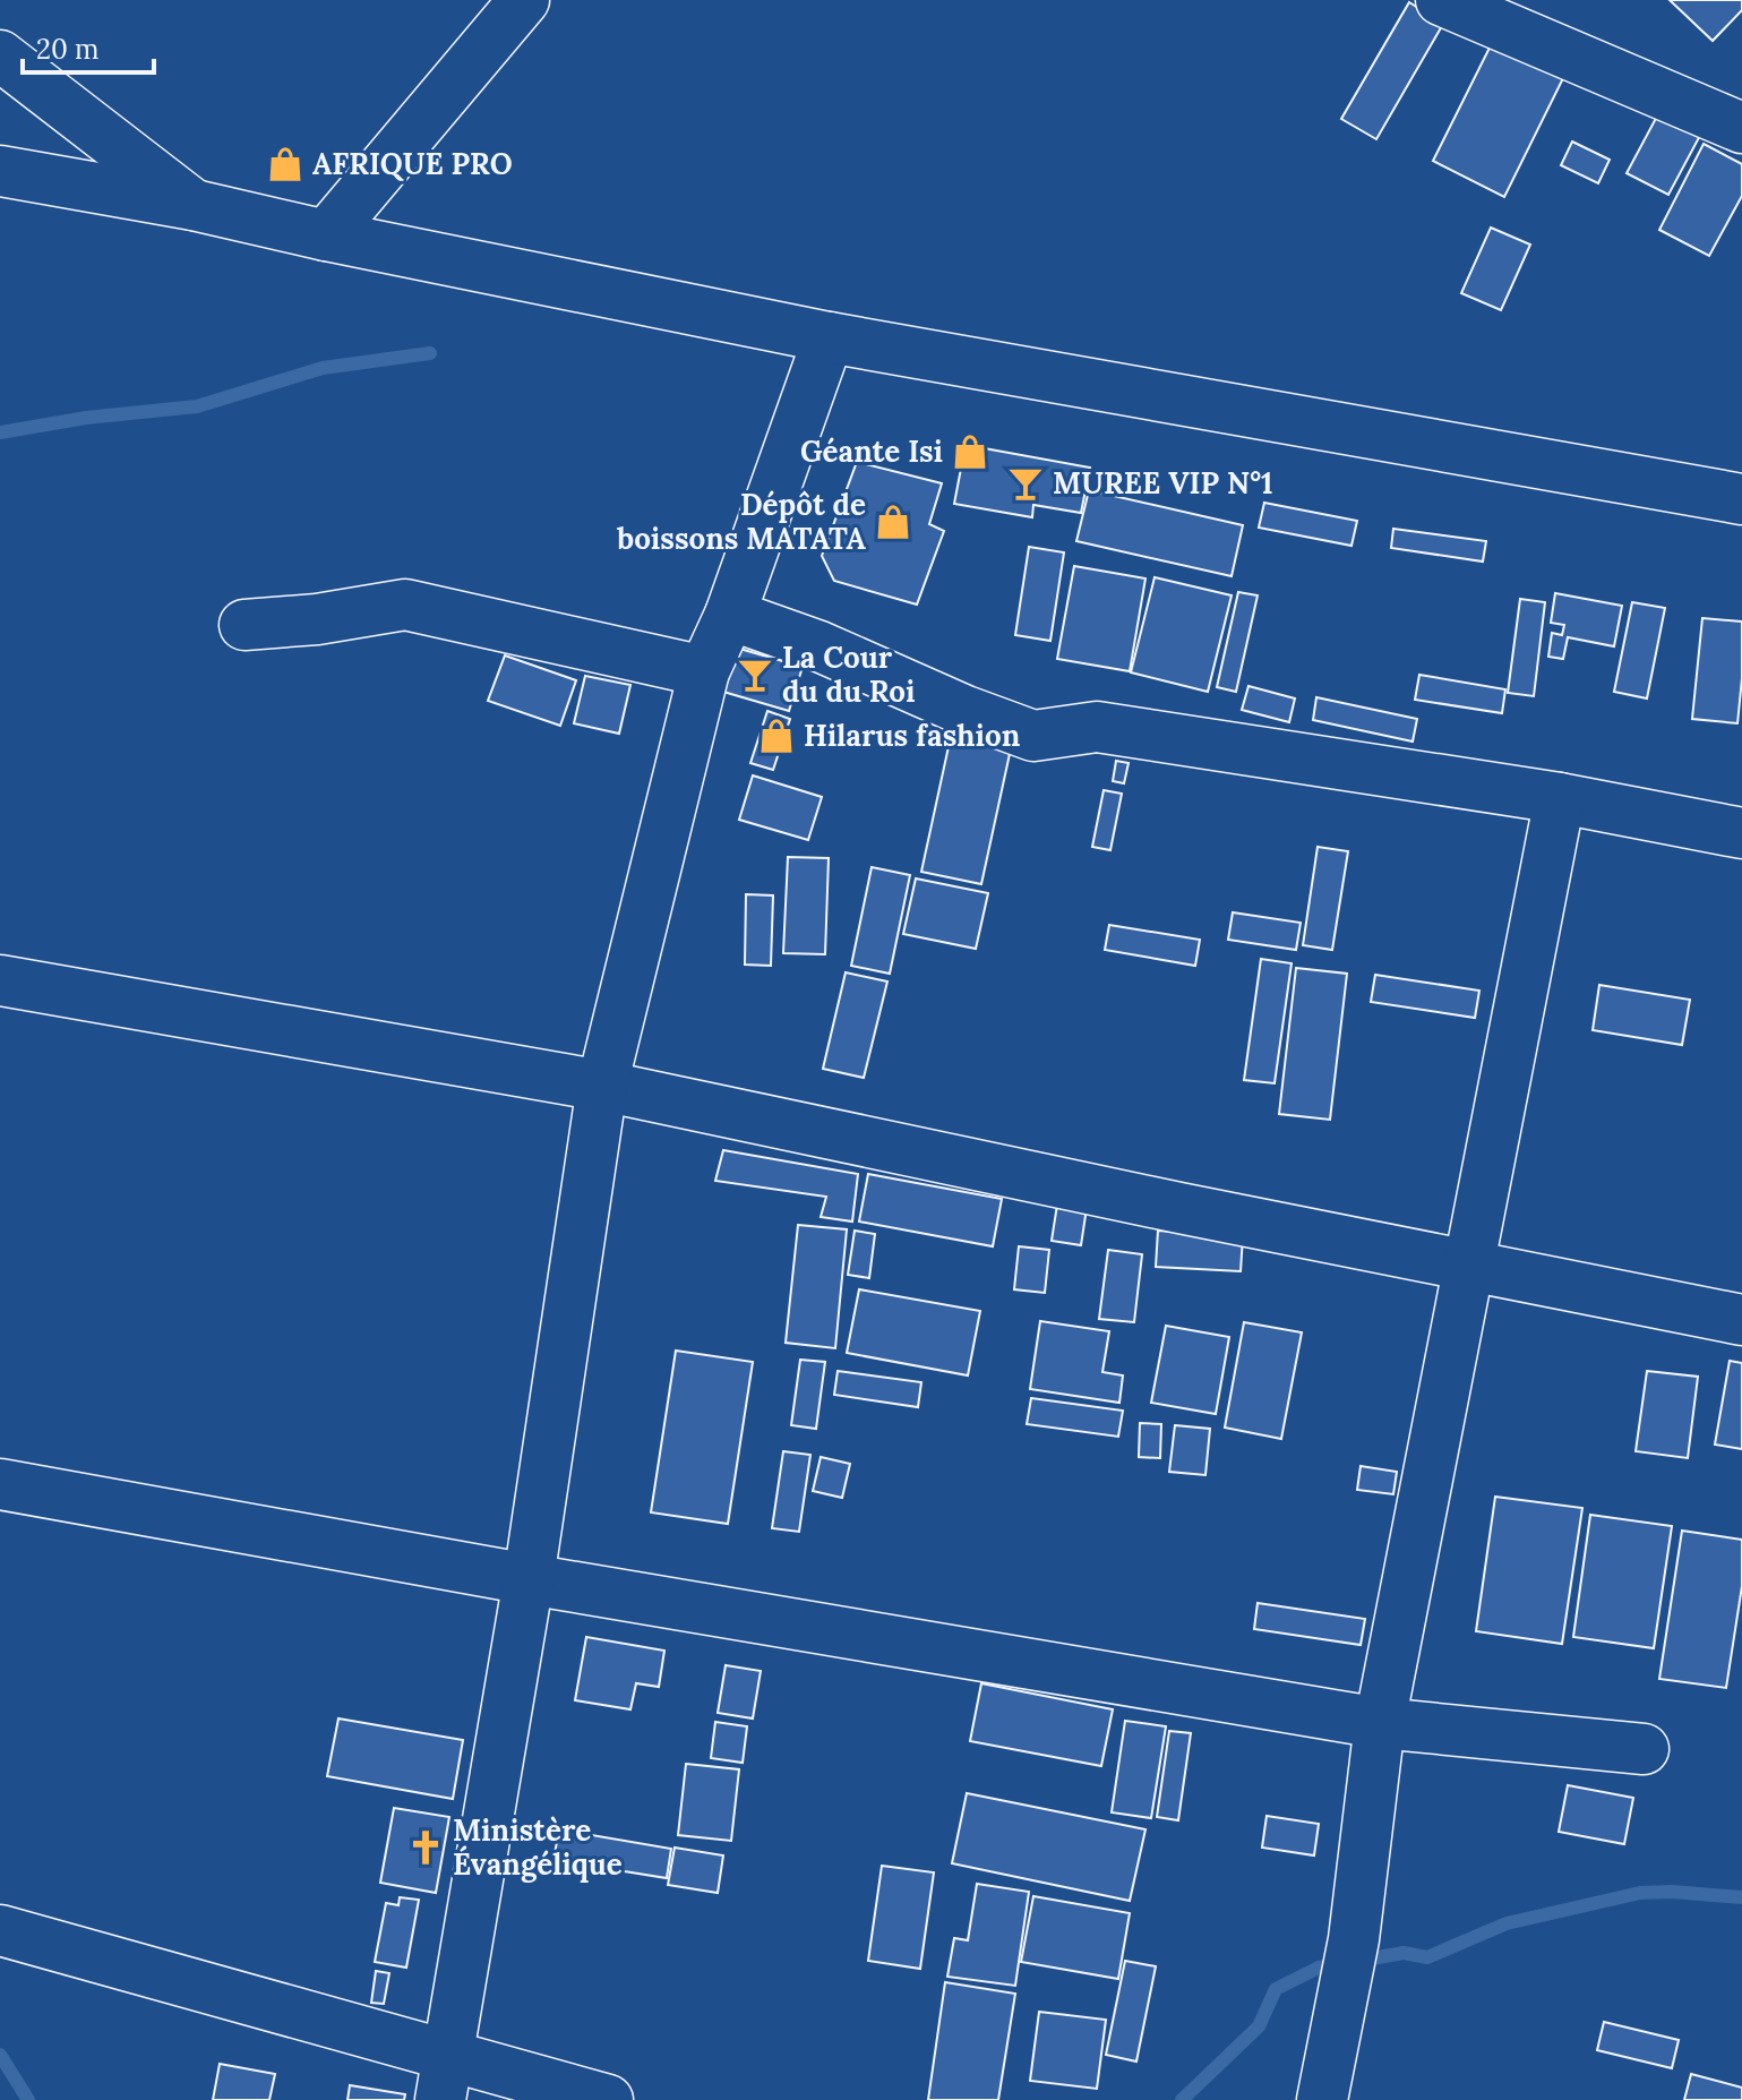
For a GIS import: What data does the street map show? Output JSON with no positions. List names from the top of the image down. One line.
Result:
{"places":{"shop":["AFRIQUE PRO","Géante Isi","Dépôt de boissons MATATA","Hilarus fashion"],"bar":["MUREE VIP N°1","La Cour du du Roi"],"church":["Ministère Évangélique"]},"scale_bar":"20 m"}
